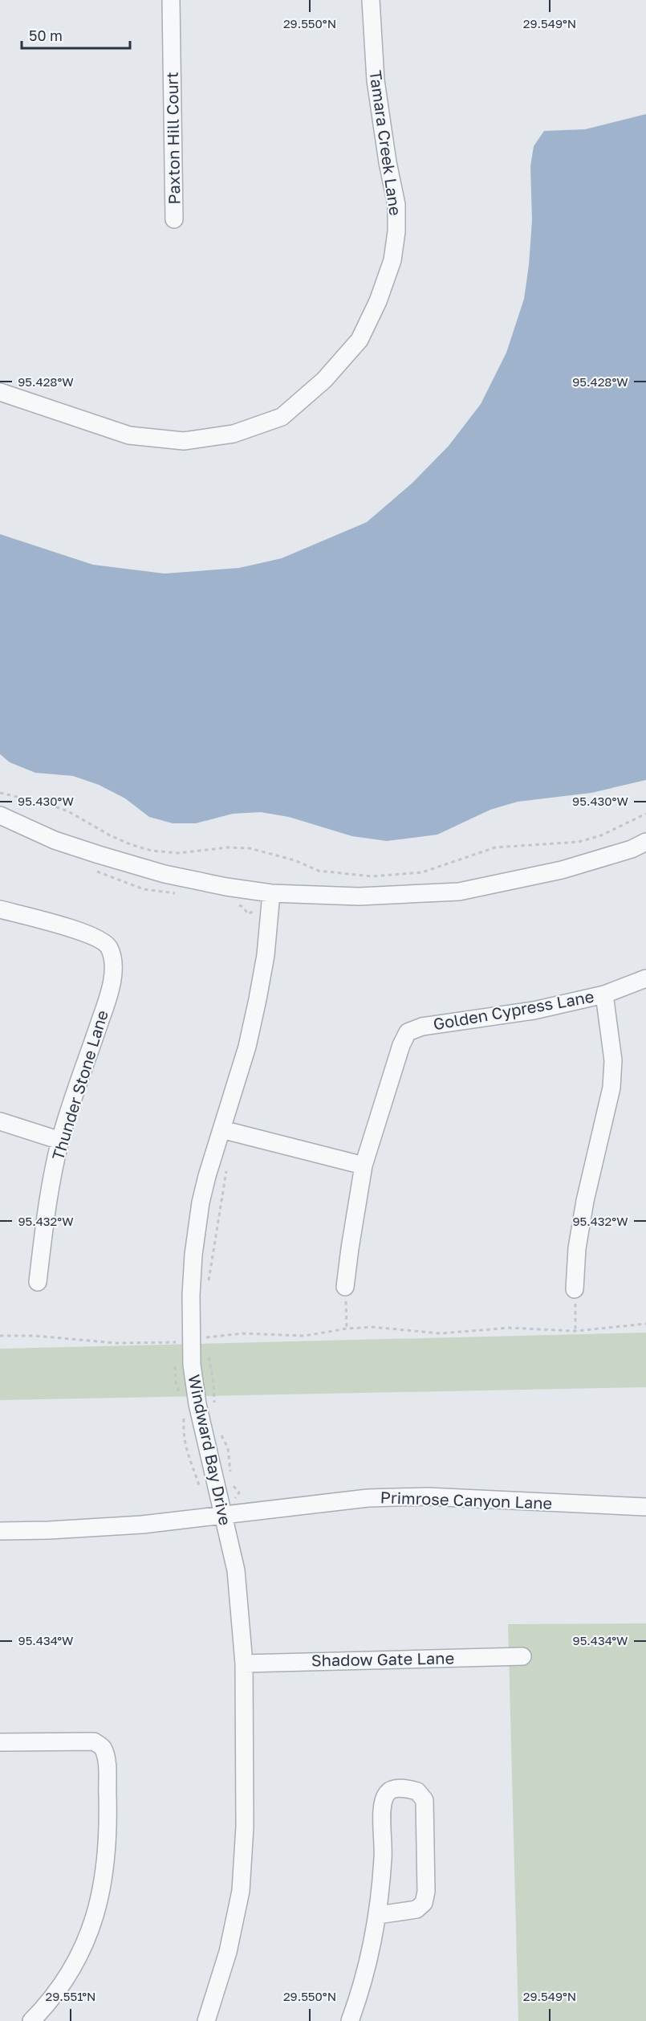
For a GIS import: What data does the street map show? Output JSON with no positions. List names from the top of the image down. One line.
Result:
{"streets":{"street":["Paxton Hill Court","Tamara Creek Lane","Golden Cypress Lane","Thunder Stone Lane","Windward Bay Drive","Primrose Canyon Lane","Shadow Gate Lane"]},"crossings":[["Windward Bay Drive","Primrose Canyon Lane"],["Windward Bay Drive","Shadow Gate Lane"]],"scale_bar":"50 m","coordinates":["29.550°N","29.549°N","95.428°W","95.430°W","95.432°W","95.434°W","29.551°N"]}
